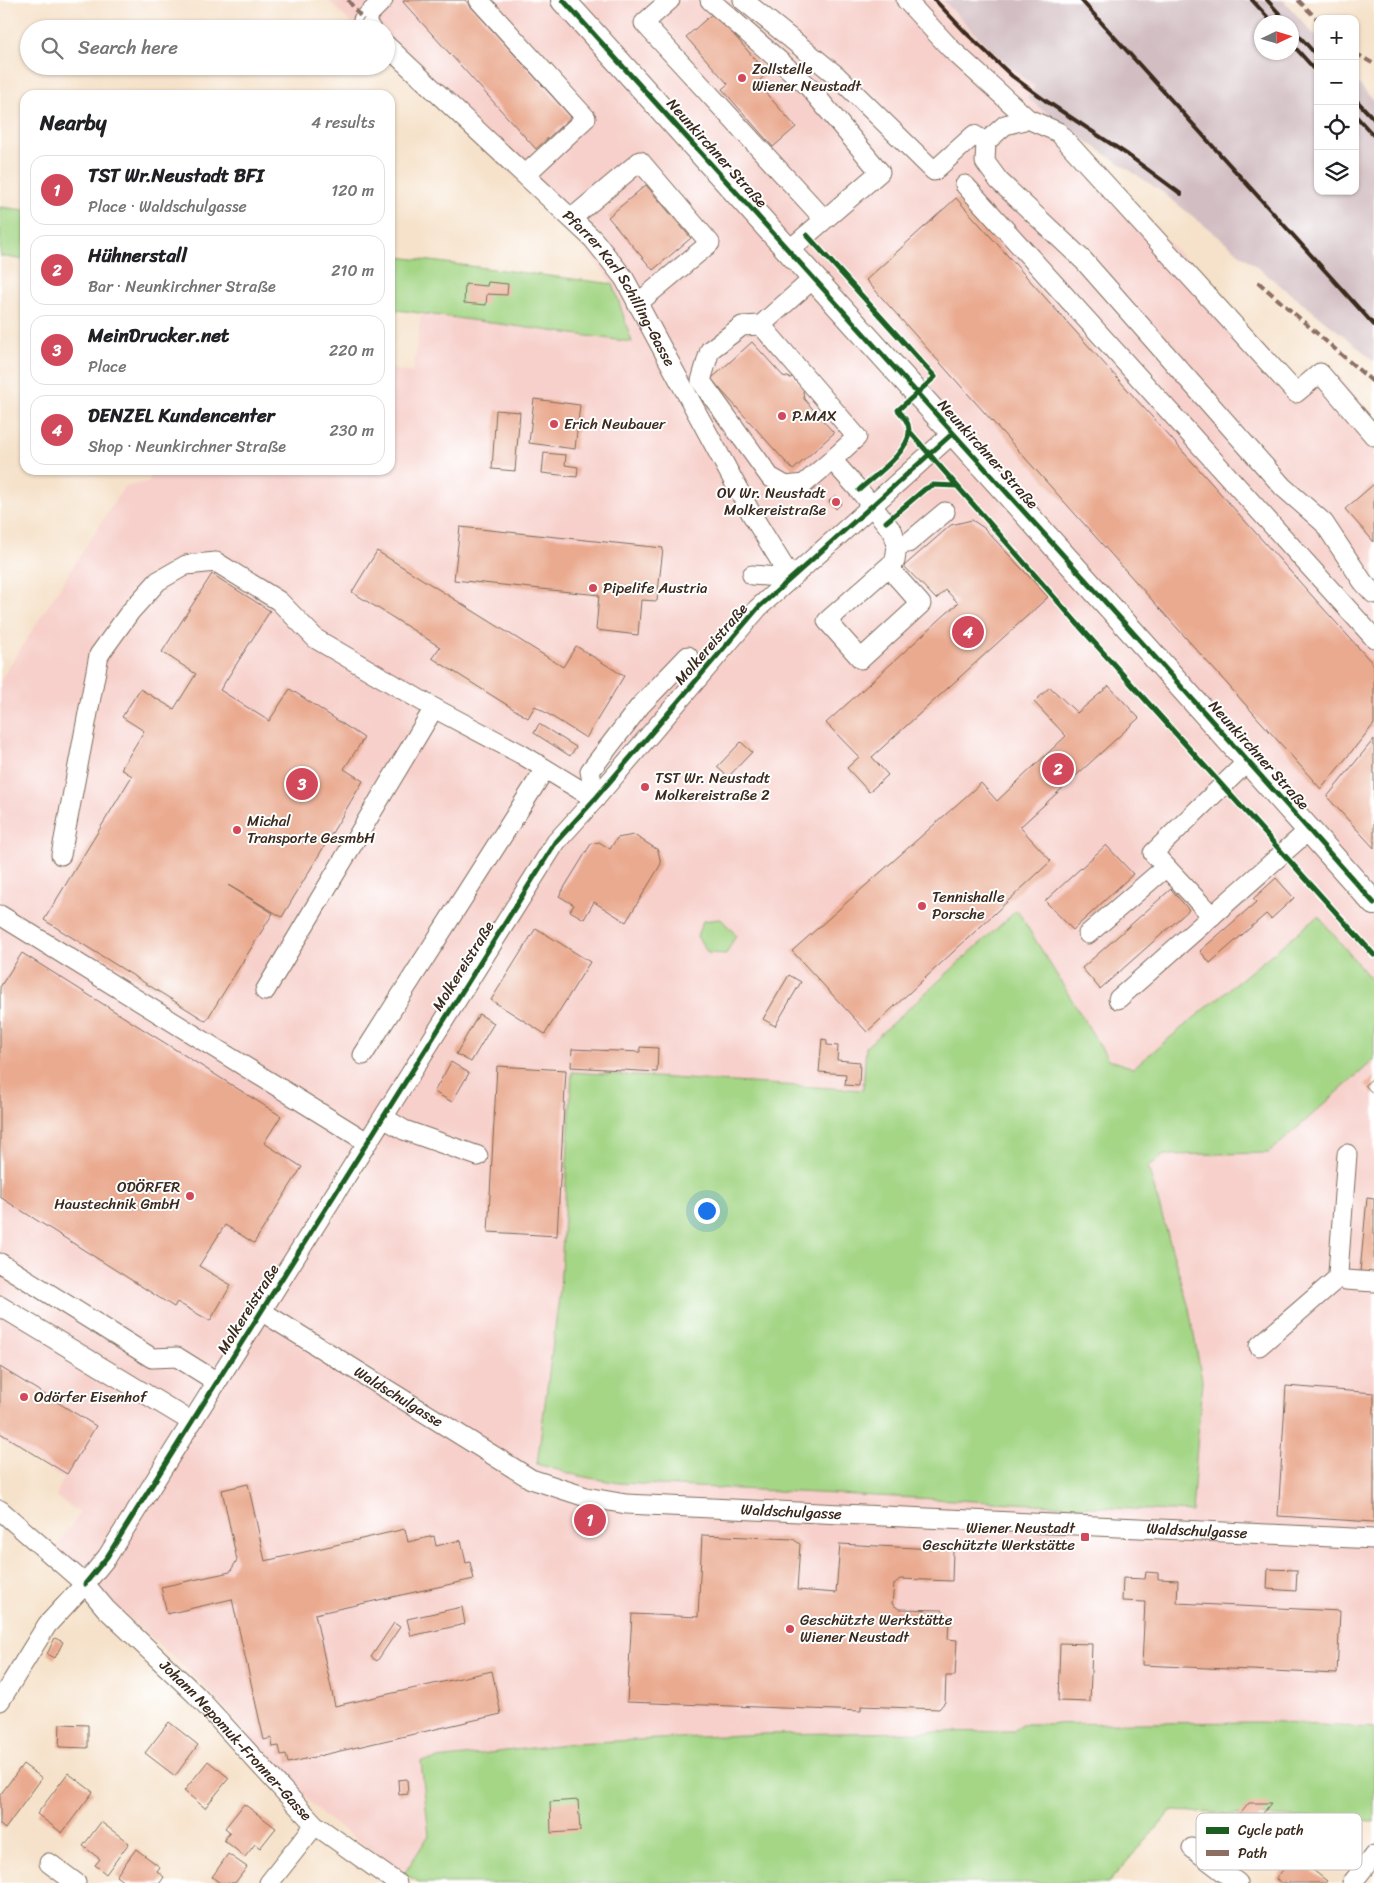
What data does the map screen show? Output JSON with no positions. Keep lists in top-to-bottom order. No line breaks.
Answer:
{"streets":{"main road":["Neunkirchner Straße"],"street":["Pfarrer Karl Schilling-Gasse","Molkereistraße","Waldschulgasse","Johann Nepomuk-Fronner-Gasse"]},"crossings":[["Neunkirchner Straße","Molkereistraße"],["Pfarrer Karl Schilling-Gasse","Molkereistraße"],["Molkereistraße","Waldschulgasse"],["Molkereistraße","Johann Nepomuk-Fronner-Gasse"]],"places":{"other":["Zollstelle Wiener Neustadt","P.MAX","Erich Neubauer","OV Wr. Neustadt Molkereistraße","Pipelife Austria","TST Wr. Neustadt Molkereistraße 2","Michal Transporte GesmbH","Tennishalle Porsche","ODÖRFER Haustechnik GmbH","Odörfer Eisenhof","Geschützte Werkstätte Wiener Neustadt"],"transit":["Wiener Neustadt Geschützte Werkstätte"]},"legend":["Cycle path","Path"],"north":"right","page":{"map_buttons":["+","−"],"search":"Search here","heading":["Nearby","4 results"],"list":[{"mark":"1","name":"TST Wr.Neustadt BFI","note":"Place · Waldschulgasse","value":"120 m"},{"mark":"2","name":"Hühnerstall","note":"Bar · Neunkirchner Straße","value":"210 m"},{"mark":"3","name":"MeinDrucker.net","note":"Place","value":"220 m"},{"mark":"4","name":"DENZEL Kundencenter","note":"Shop · Neunkirchner Straße","value":"230 m"}],"pins":["4","2","3","1"]}}
